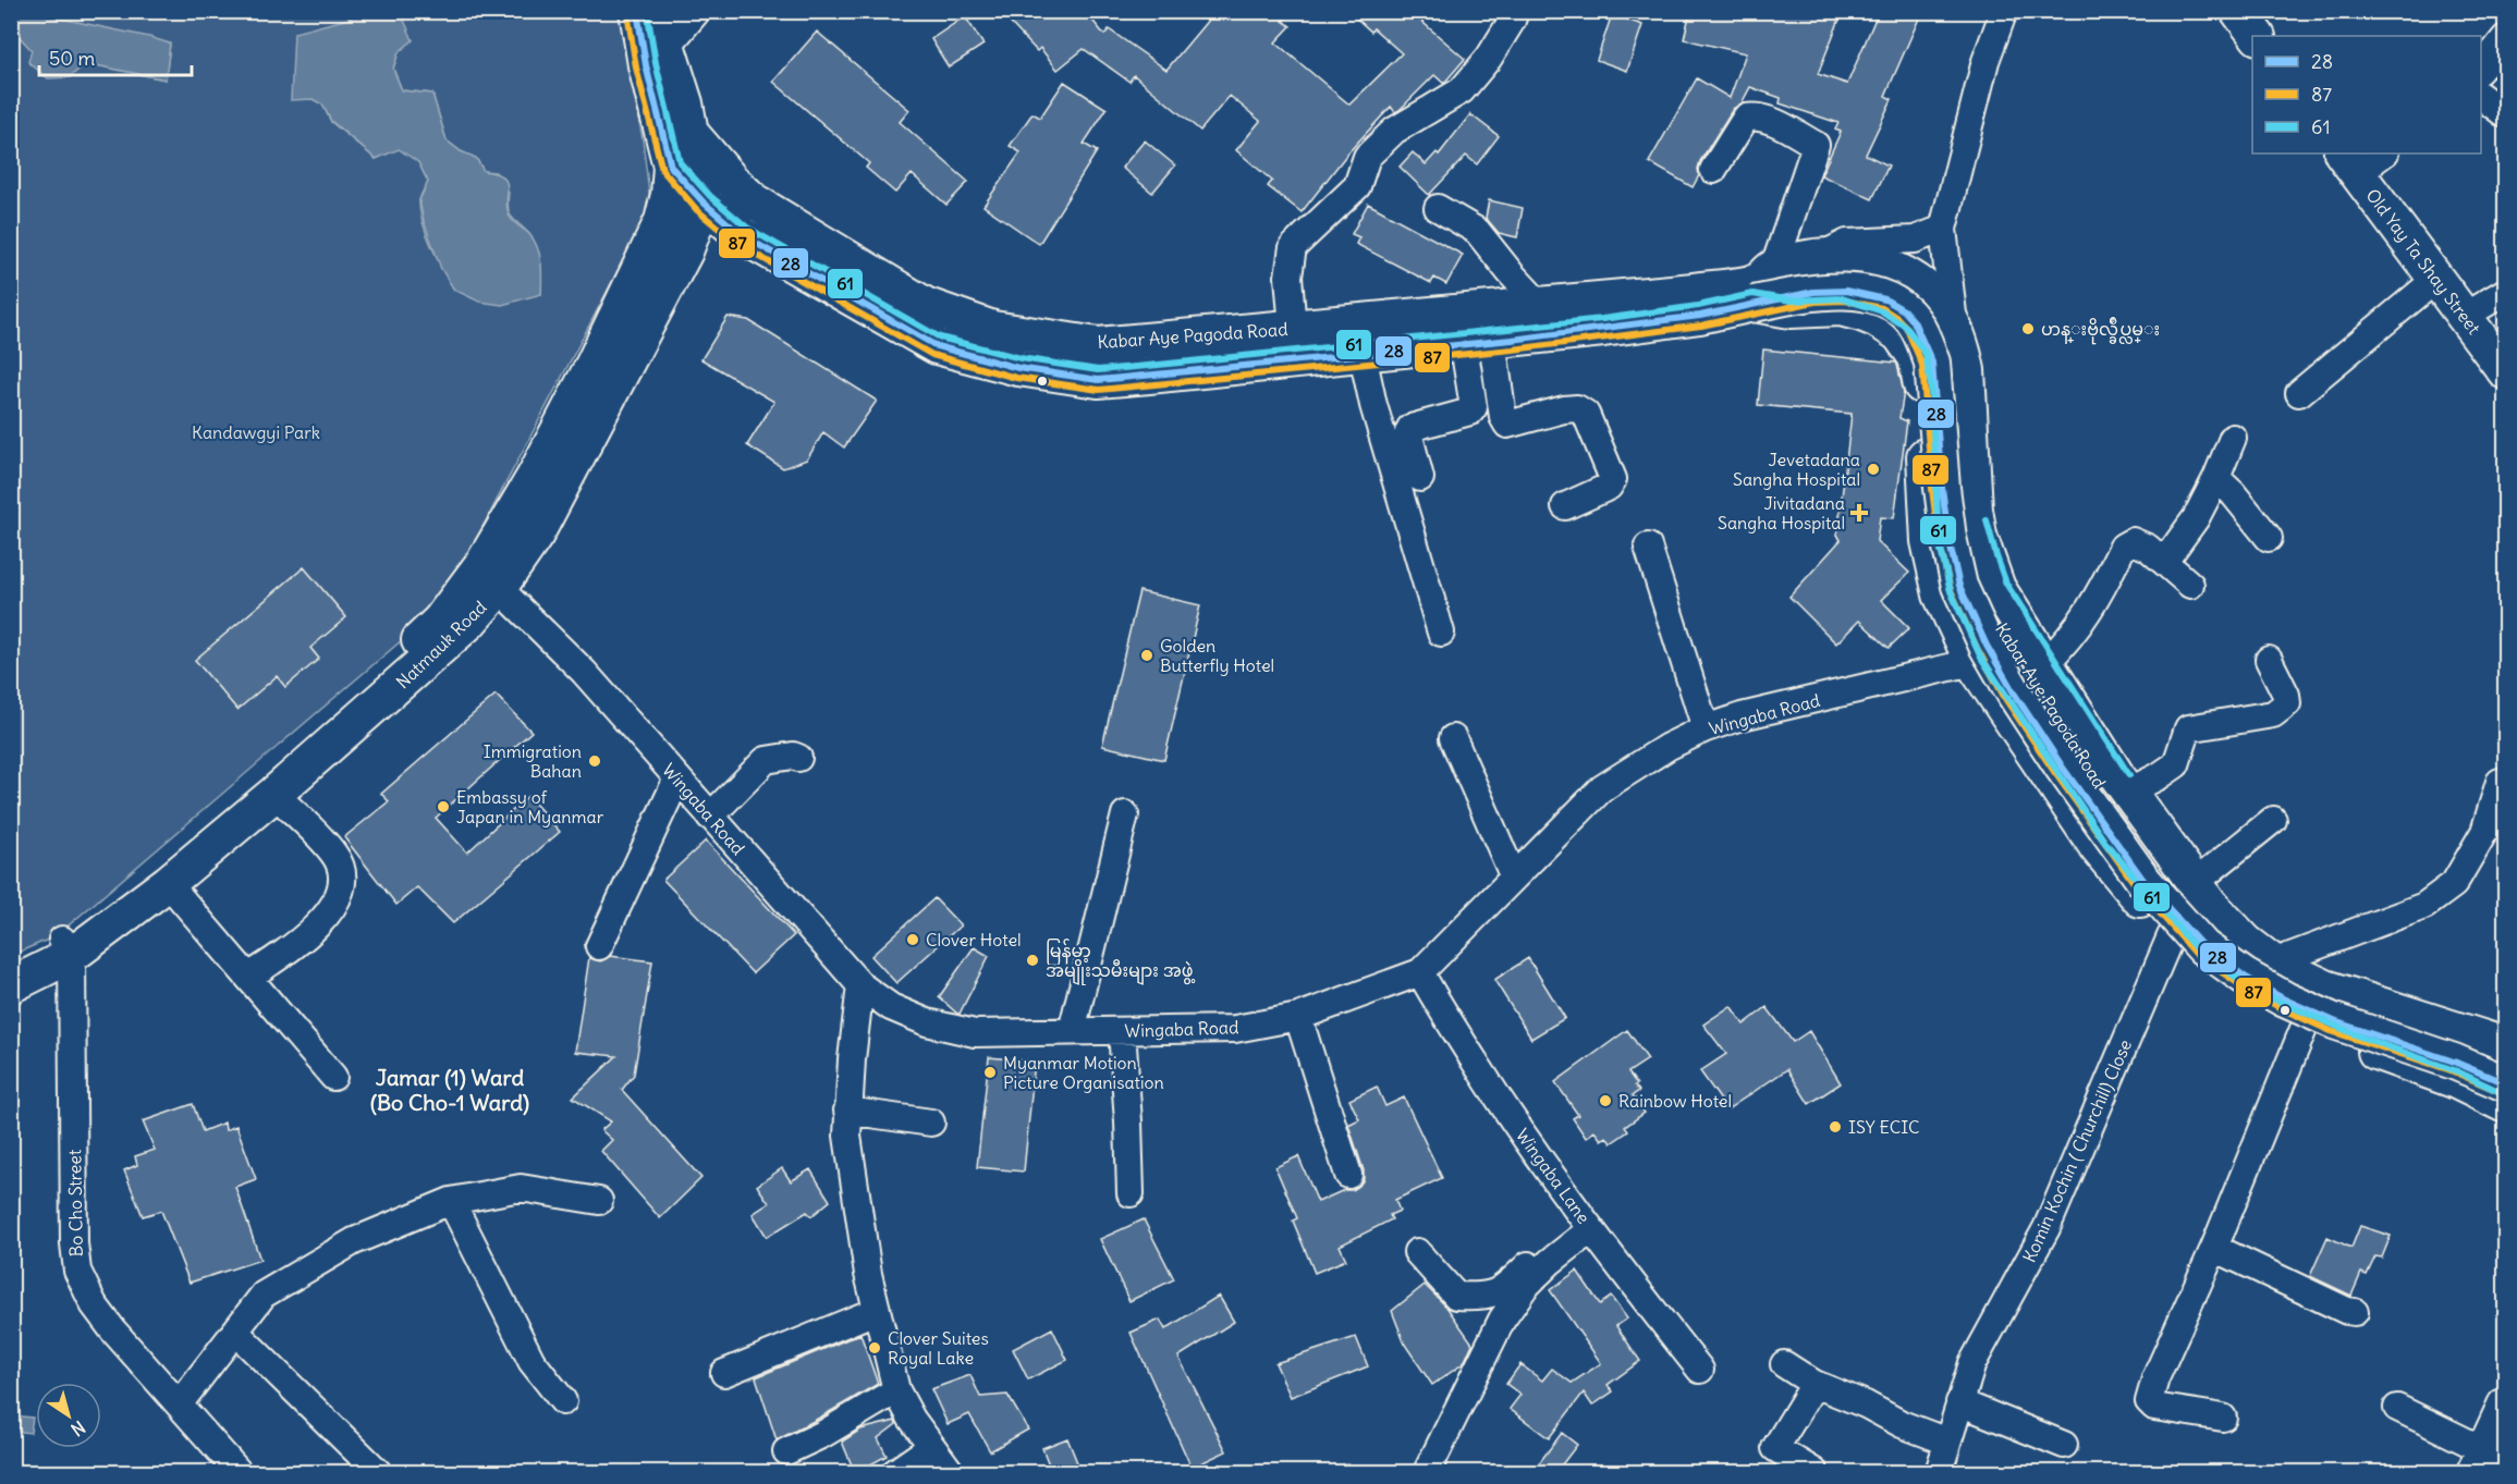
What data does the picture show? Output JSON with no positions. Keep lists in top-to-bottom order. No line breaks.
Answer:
{"streets":{"main road":["Old Yay Ta Shay Street","Kabar Aye Pagoda Road","Natmauk Road"],"street":["Wingaba Road","Komin Kochin ( Churchill) Close","Wingaba Lane","Bo Cho Street"]},"crossings":[["Kabar Aye Pagoda Road","Natmauk Road"],["Kabar Aye Pagoda Road","Wingaba Road"],["Kabar Aye Pagoda Road","Komin Kochin ( Churchill) Close"],["Natmauk Road","Wingaba Road"],["Natmauk Road","Bo Cho Street"],["Wingaba Road","Wingaba Lane"]],"districts":["Jamar (1) Ward (Bo Cho-1 Ward)"],"parks":["Kandawgyi Park"],"places":{"other":["ဟန္းဗိုလ္ခ်ဳပ္လမ္း","Jevetadana Sangha Hospital","Golden Butterfly Hotel","Immigration Bahan","Embassy of Japan in Myanmar","Clover Hotel","မြန်မာ့ အမျိုးသမီးများ အဖွဲ့","Myanmar Motion Picture Organisation","Rainbow Hotel","ISY ECIC","Clover Suites Royal Lake"],"health":["Jivitadana Sangha Hospital"]},"lines":["transit line 28","transit line 61","transit line 87"],"legend":["28","87","61"],"scale_bar":"50 m","north":"bottom right"}
